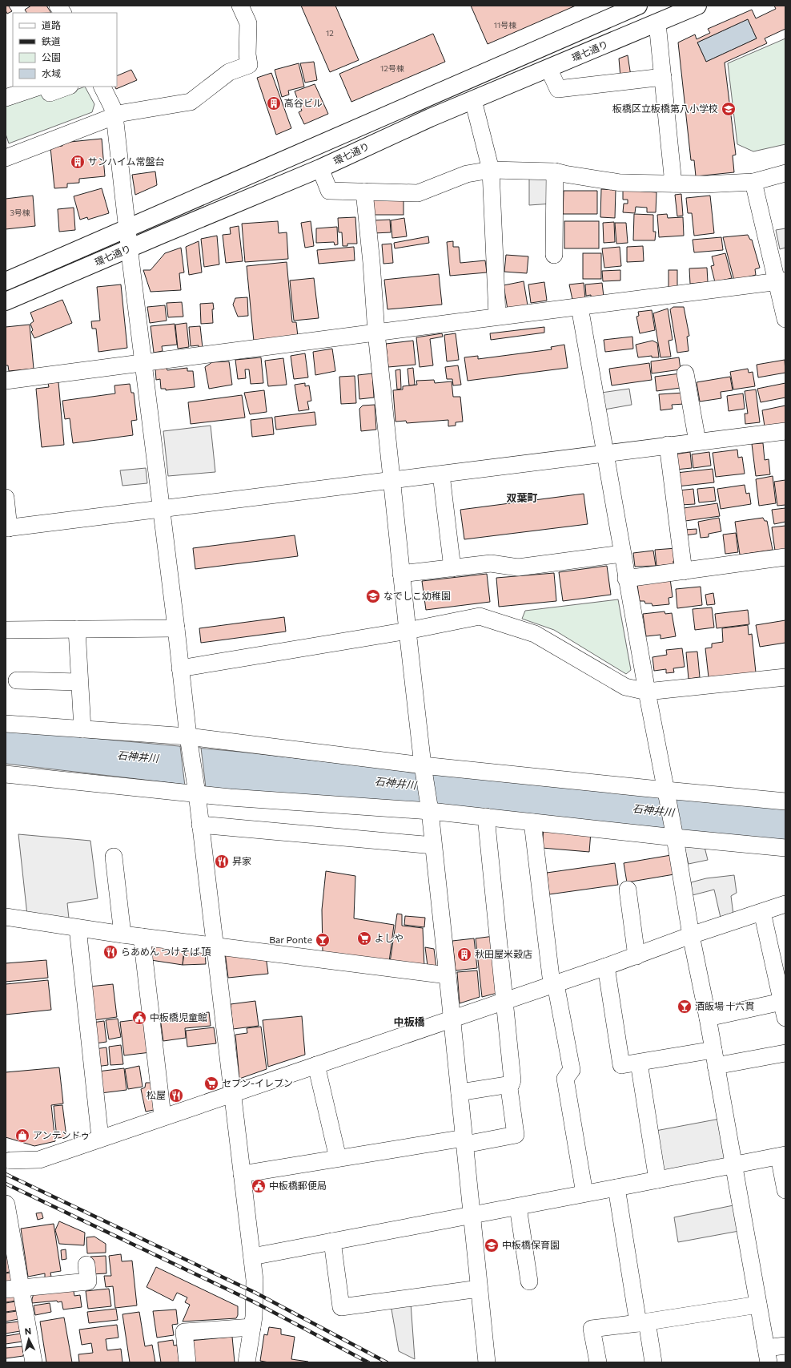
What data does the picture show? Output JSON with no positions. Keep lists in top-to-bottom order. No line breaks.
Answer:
{"streets":{"main road":["環七通り"]},"districts":["双葉町","中板橋"],"water":["石神井川"],"places":{"building":["高谷ビル","サンハイム常盤台","秋田屋米穀店"],"school or university":["板橋区立板橋第八小学校","なでしこ幼稚園","中板橋保育園"],"restaurant":["昇家","らあめん つけそば 頂","松屋"],"supermarket":["よしや","セブン-イレブン"],"bar":["Bar Ponte","酒飯場 十六貫"],"public building":["中板橋児童館","中板橋郵便局"],"shop":["アンテンドゥ"]},"house_numbers":["11号棟","12","12号棟","3号棟"],"legend":["道路","鉄道","公園","水域"],"north":"top"}
